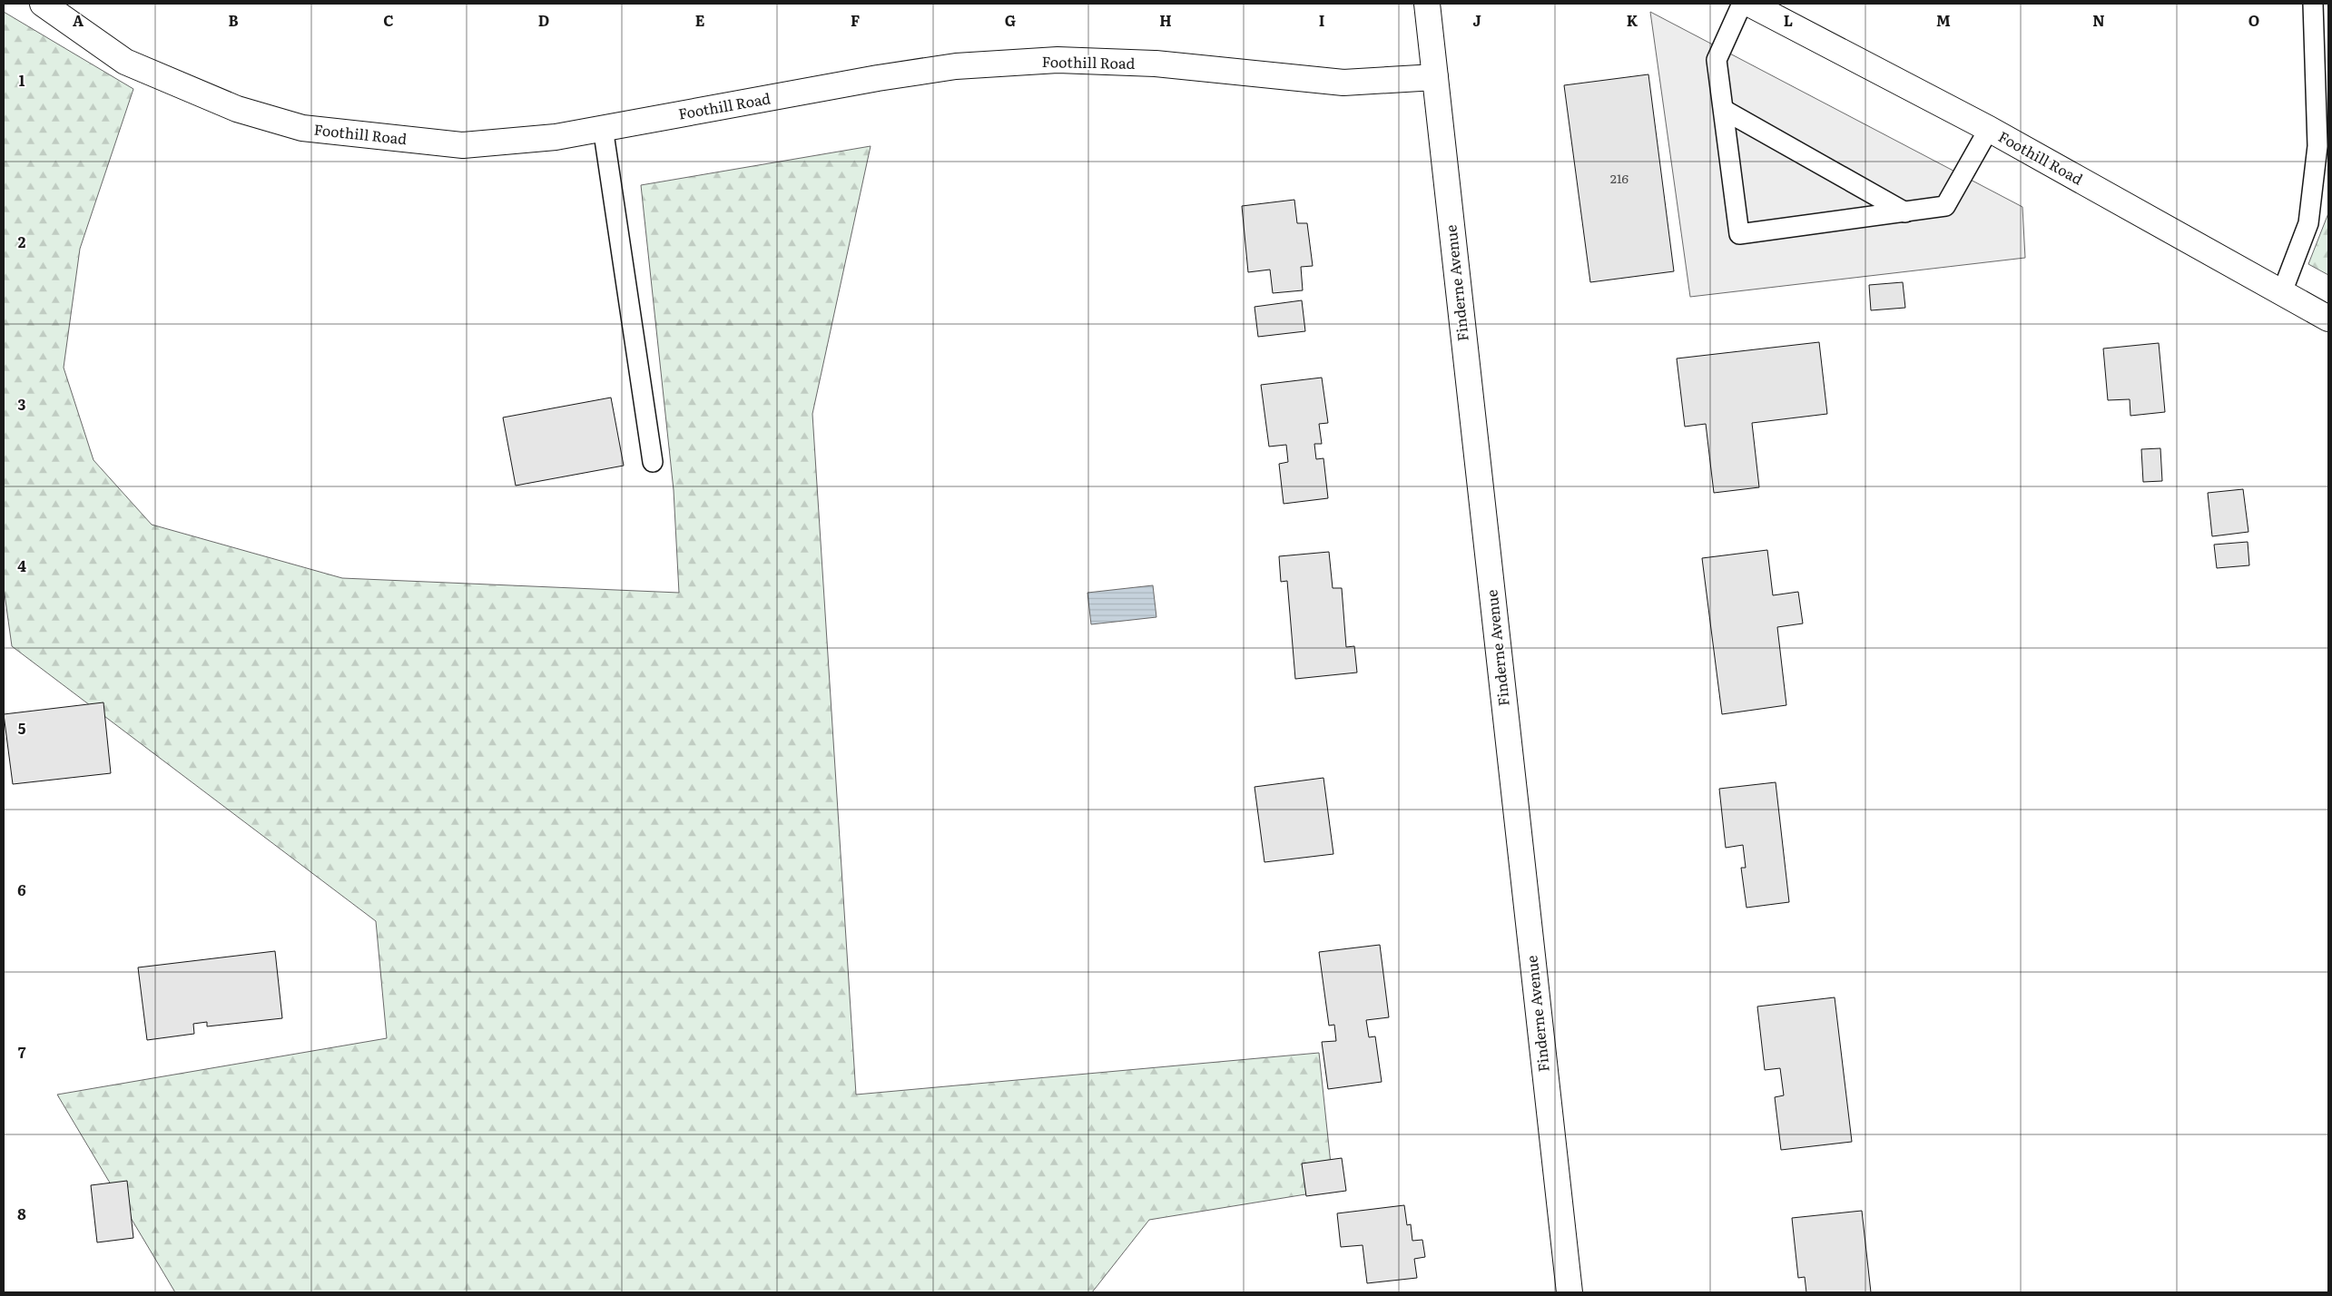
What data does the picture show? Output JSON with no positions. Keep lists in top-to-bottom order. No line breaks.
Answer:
{"streets":{"street":["Foothill Road","Finderne Avenue"]},"crossings":[["Foothill Road","Finderne Avenue"]],"house_numbers":["216"],"grid":{"columns":["A","B","C","D","E","F","G","H","I","J","K","L","M","N","O"],"rows":["1","2","3","4","5","6","7","8"]}}
